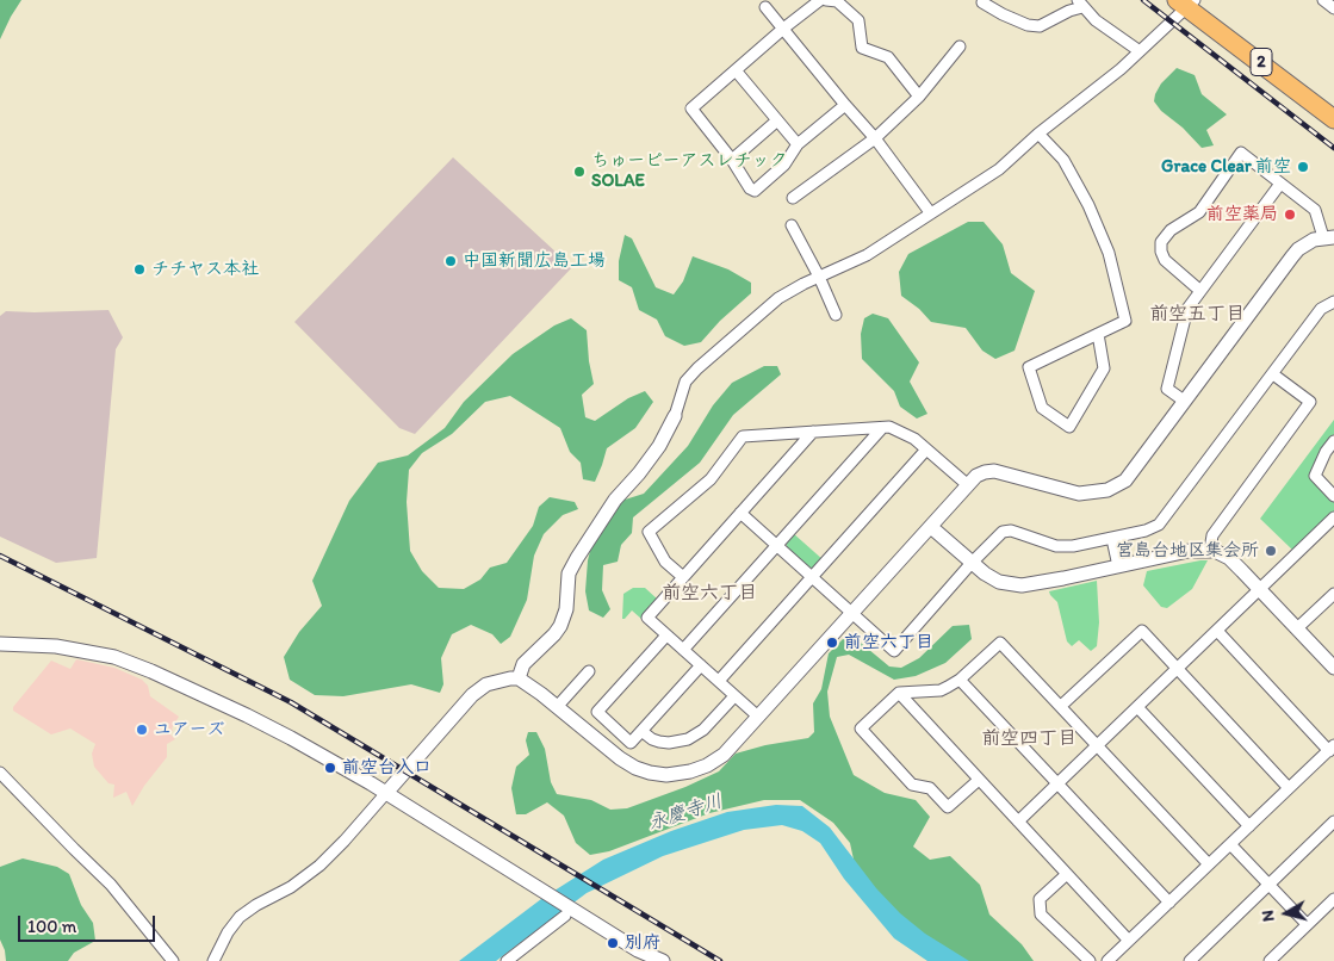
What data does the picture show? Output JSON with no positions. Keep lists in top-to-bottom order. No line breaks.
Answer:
{"streets":{"highway":["2"]},"districts":["前空五丁目","前空六丁目","前空四丁目"],"water":["永慶寺川"],"places":["Grace Clear 前空","ちゅーピーアスレチック SOLAE","前空薬局","中国新聞広島工場","チチヤス本社","宮島台地区集会所","前空六丁目","ユアーズ","前空台入口","別府"],"scale_bar":"100 m","north":"left"}
